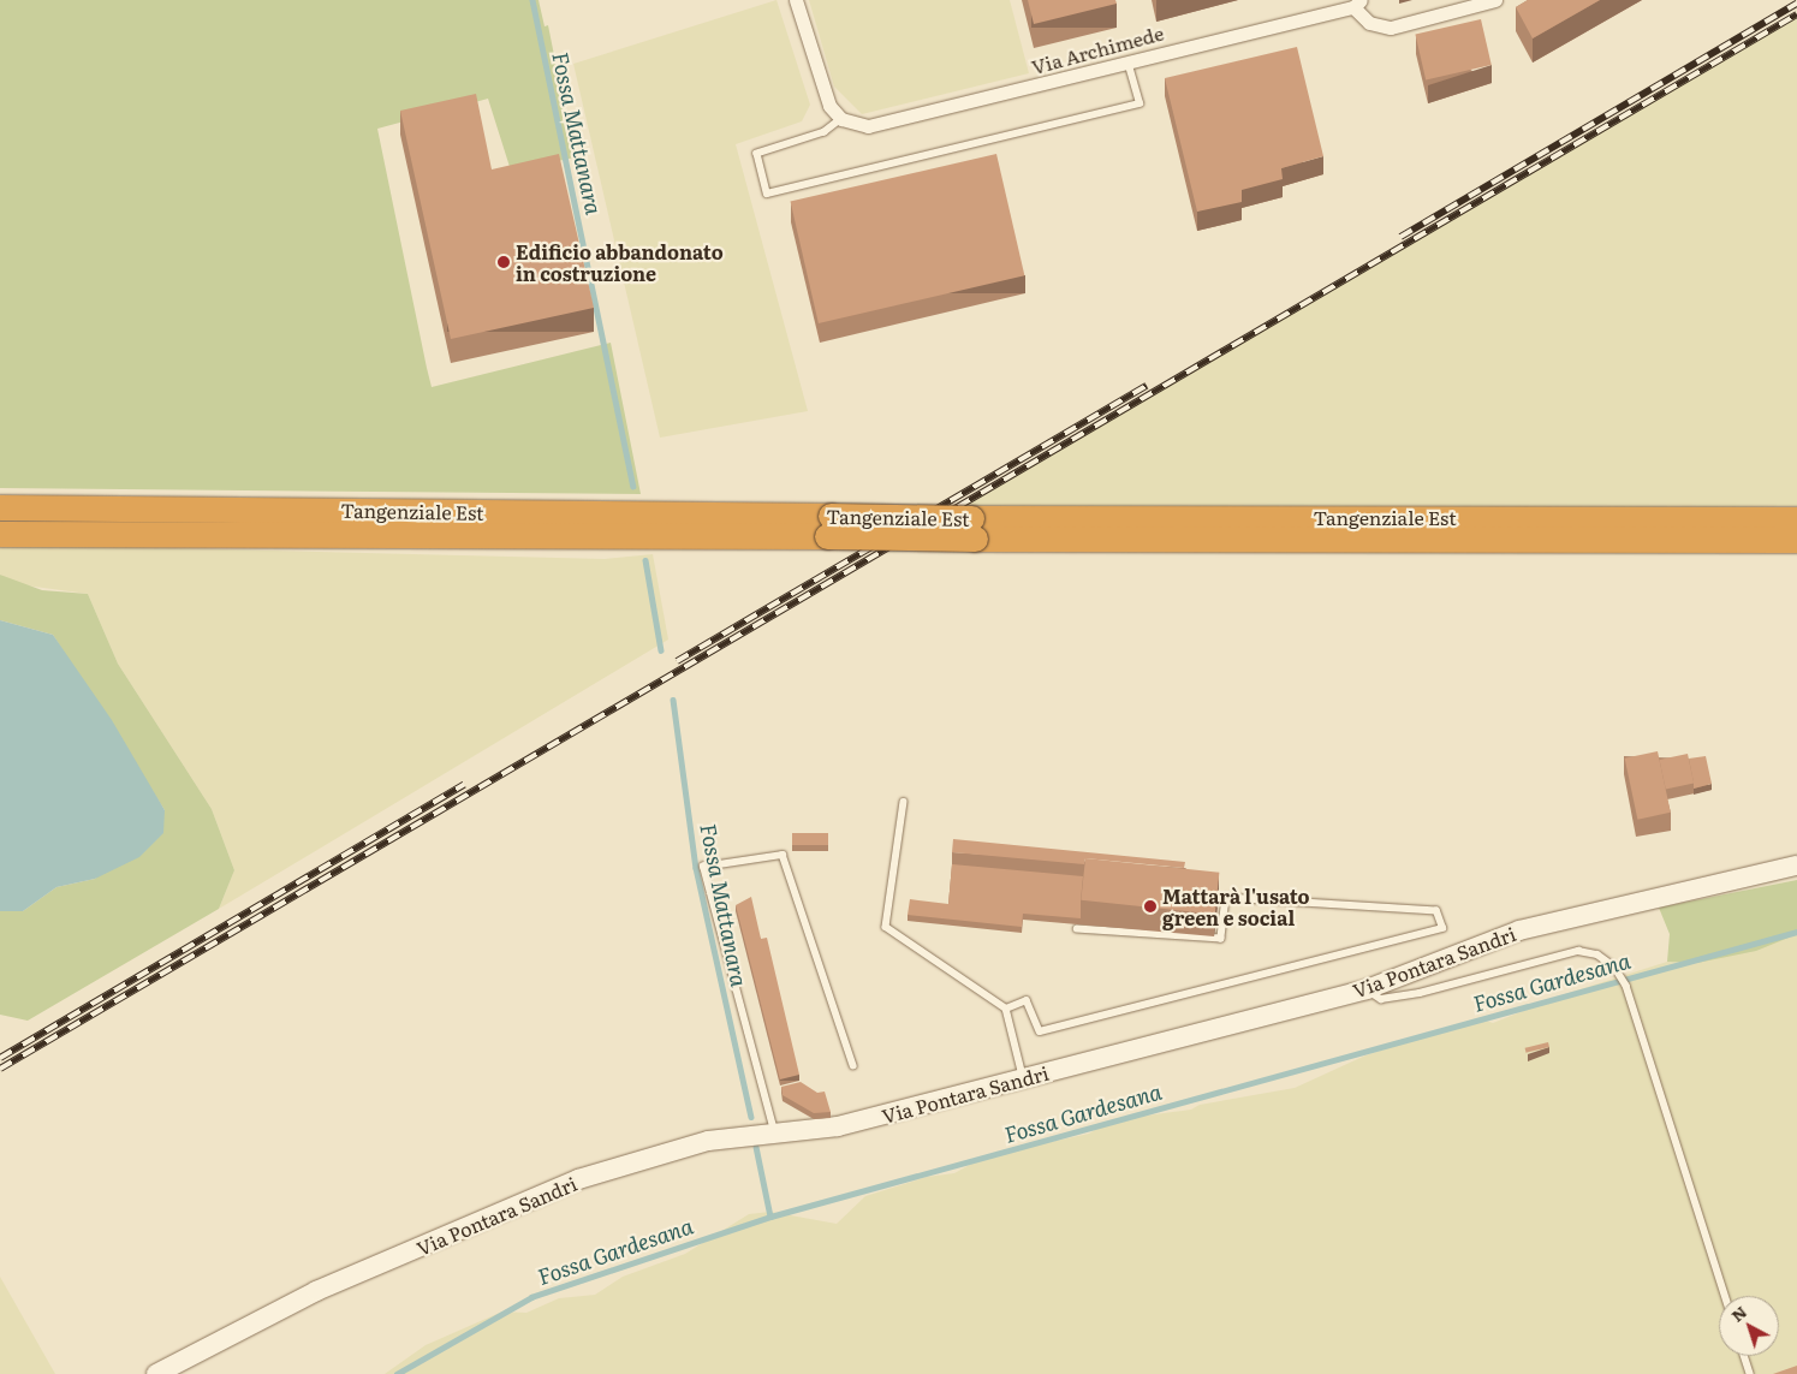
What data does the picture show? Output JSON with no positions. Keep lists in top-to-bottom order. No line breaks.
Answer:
{"streets":{"highway":["Tangenziale Est"],"street":["Via Archimede","Via Pontara Sandri"]},"water":["Fossa Mattanara","Fossa Gardesana"],"places":["Edificio abbandonato in costruzione","Mattarà l'usato green e social"],"north":"top left"}
